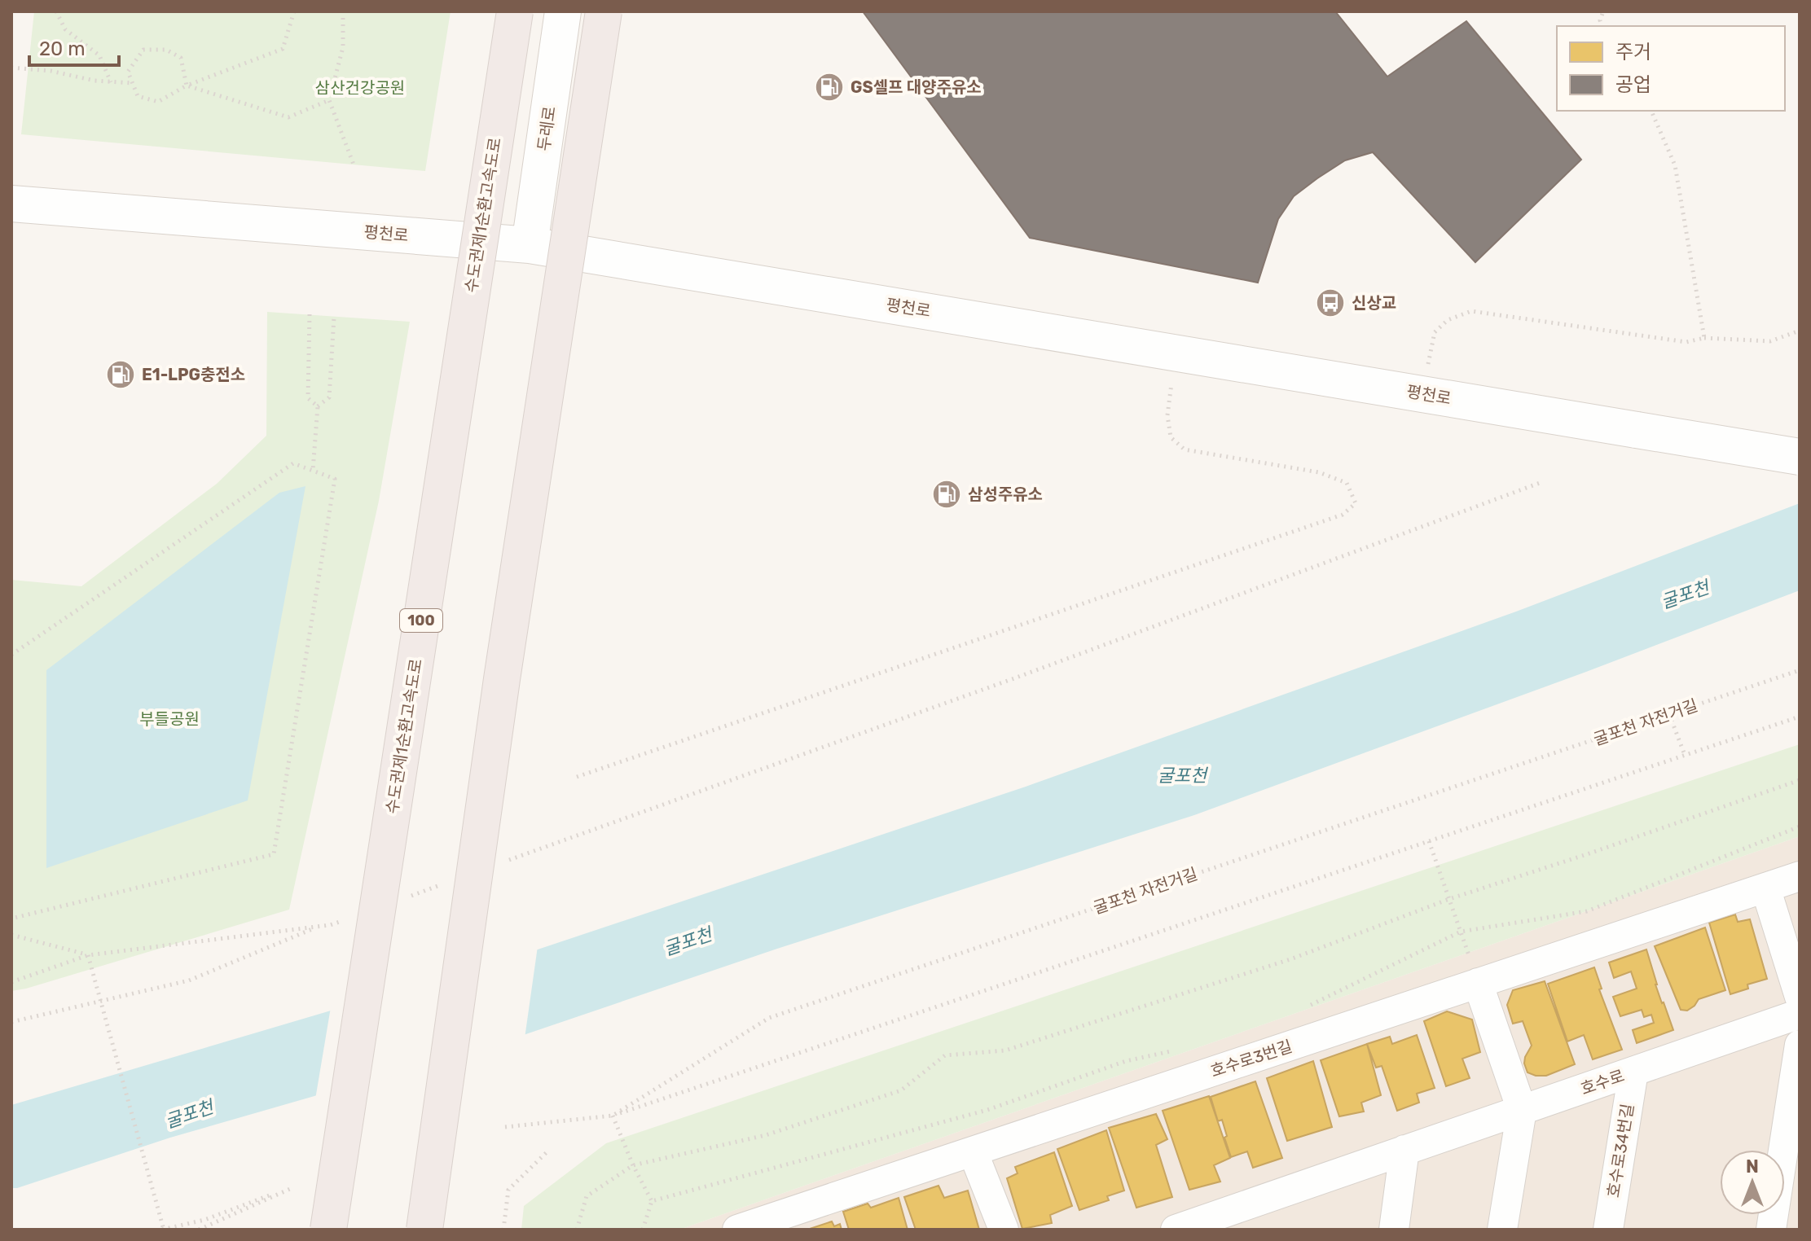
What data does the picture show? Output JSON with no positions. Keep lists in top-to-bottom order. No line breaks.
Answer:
{"streets":{"highway":["수도권제1순환고속도로","100"],"main road":["두레로","평천로"],"street":["호수로3번길","호수로","호수로34번길"],"path":["굴포천 자전거길"]},"crossings":[["두레로","평천로"],["호수로","호수로34번길"]],"water":["굴포천"],"parks":["삼산건강공원","부들공원"],"places":{"fuel station":["GS셀프 대양주유소","E1-LPG충전소","삼성주유소"],"bus stop":["신상교"]},"legend":["주거","공업"],"scale_bar":"20 m","north":"top"}
